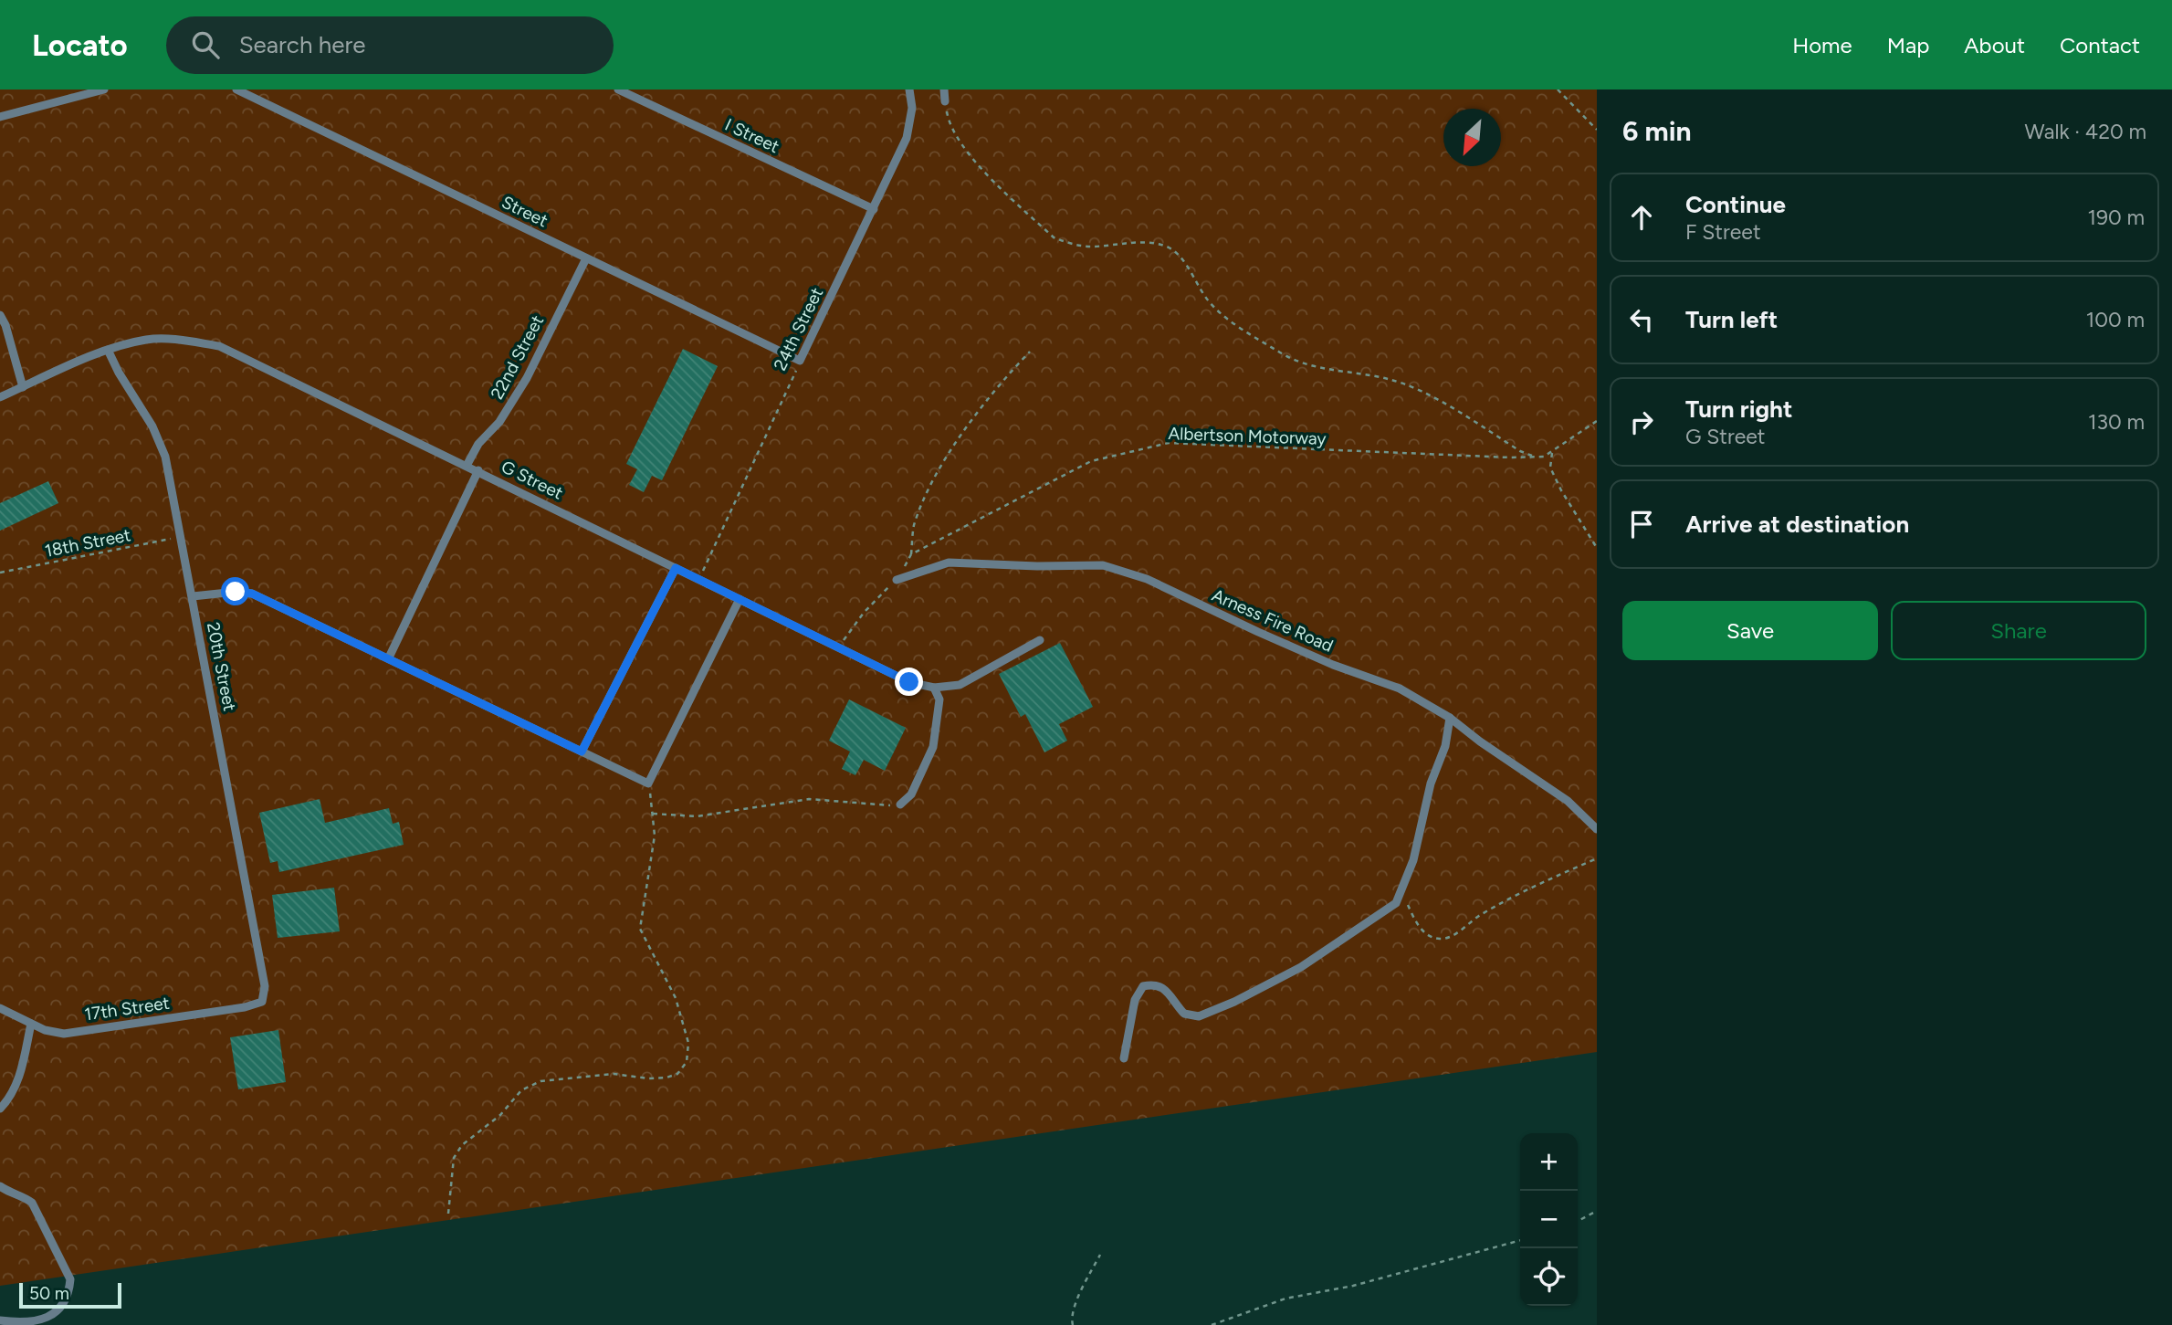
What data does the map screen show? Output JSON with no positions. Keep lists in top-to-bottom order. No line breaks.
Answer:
{"streets":{"lane":["I Street","Street","24th Street","22nd Street","G Street","Arness Fire Road","20th Street","17th Street"],"path":["Albertson Motorway","18th Street"]},"crossings":[["I Street","24th Street"],["Street","24th Street"],["Street","22nd Street"],["24th Street","G Street"],["22nd Street","G Street"],["G Street","20th Street"],["18th Street","20th Street"],["20th Street","17th Street"]],"scale_bar":"50 m","north":"bottom left","page":{"header":"Locato","search":"Search here","nav":["Home","Map","About","Contact"],"heading":["6 min","Walk · 420 m"],"list":[["Continue","F Street","190 m"],["Turn left","100 m"],["Turn right","G Street","130 m"],"Arrive at destination"],"buttons":["Save","Share"],"map_buttons":["+","−"],"scale":"50 m"}}
